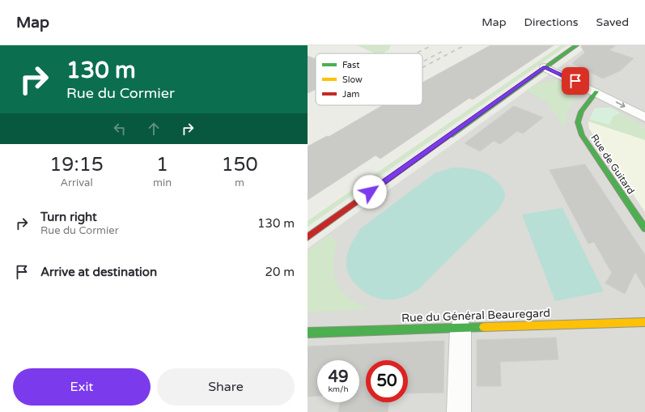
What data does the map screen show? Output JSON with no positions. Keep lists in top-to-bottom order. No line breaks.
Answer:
{"streets":{"main road":["Rue de Guitard","Rue du Général Beauregard"]},"legend":["Fast","Slow","Jam"],"page":{"header":"Map","nav":["Map","Directions","Saved"],"turn":["130 m","Rue du Cormier"],"eta":["19:15","Arrival","1","min","150","m"],"list":[{"name":"Turn right","note":"Rue du Cormier","value":"130 m"},{"name":"Arrive at destination","value":"20 m"}],"speed":"49 km/h","limit":"50","buttons":["Exit","Share"]}}
